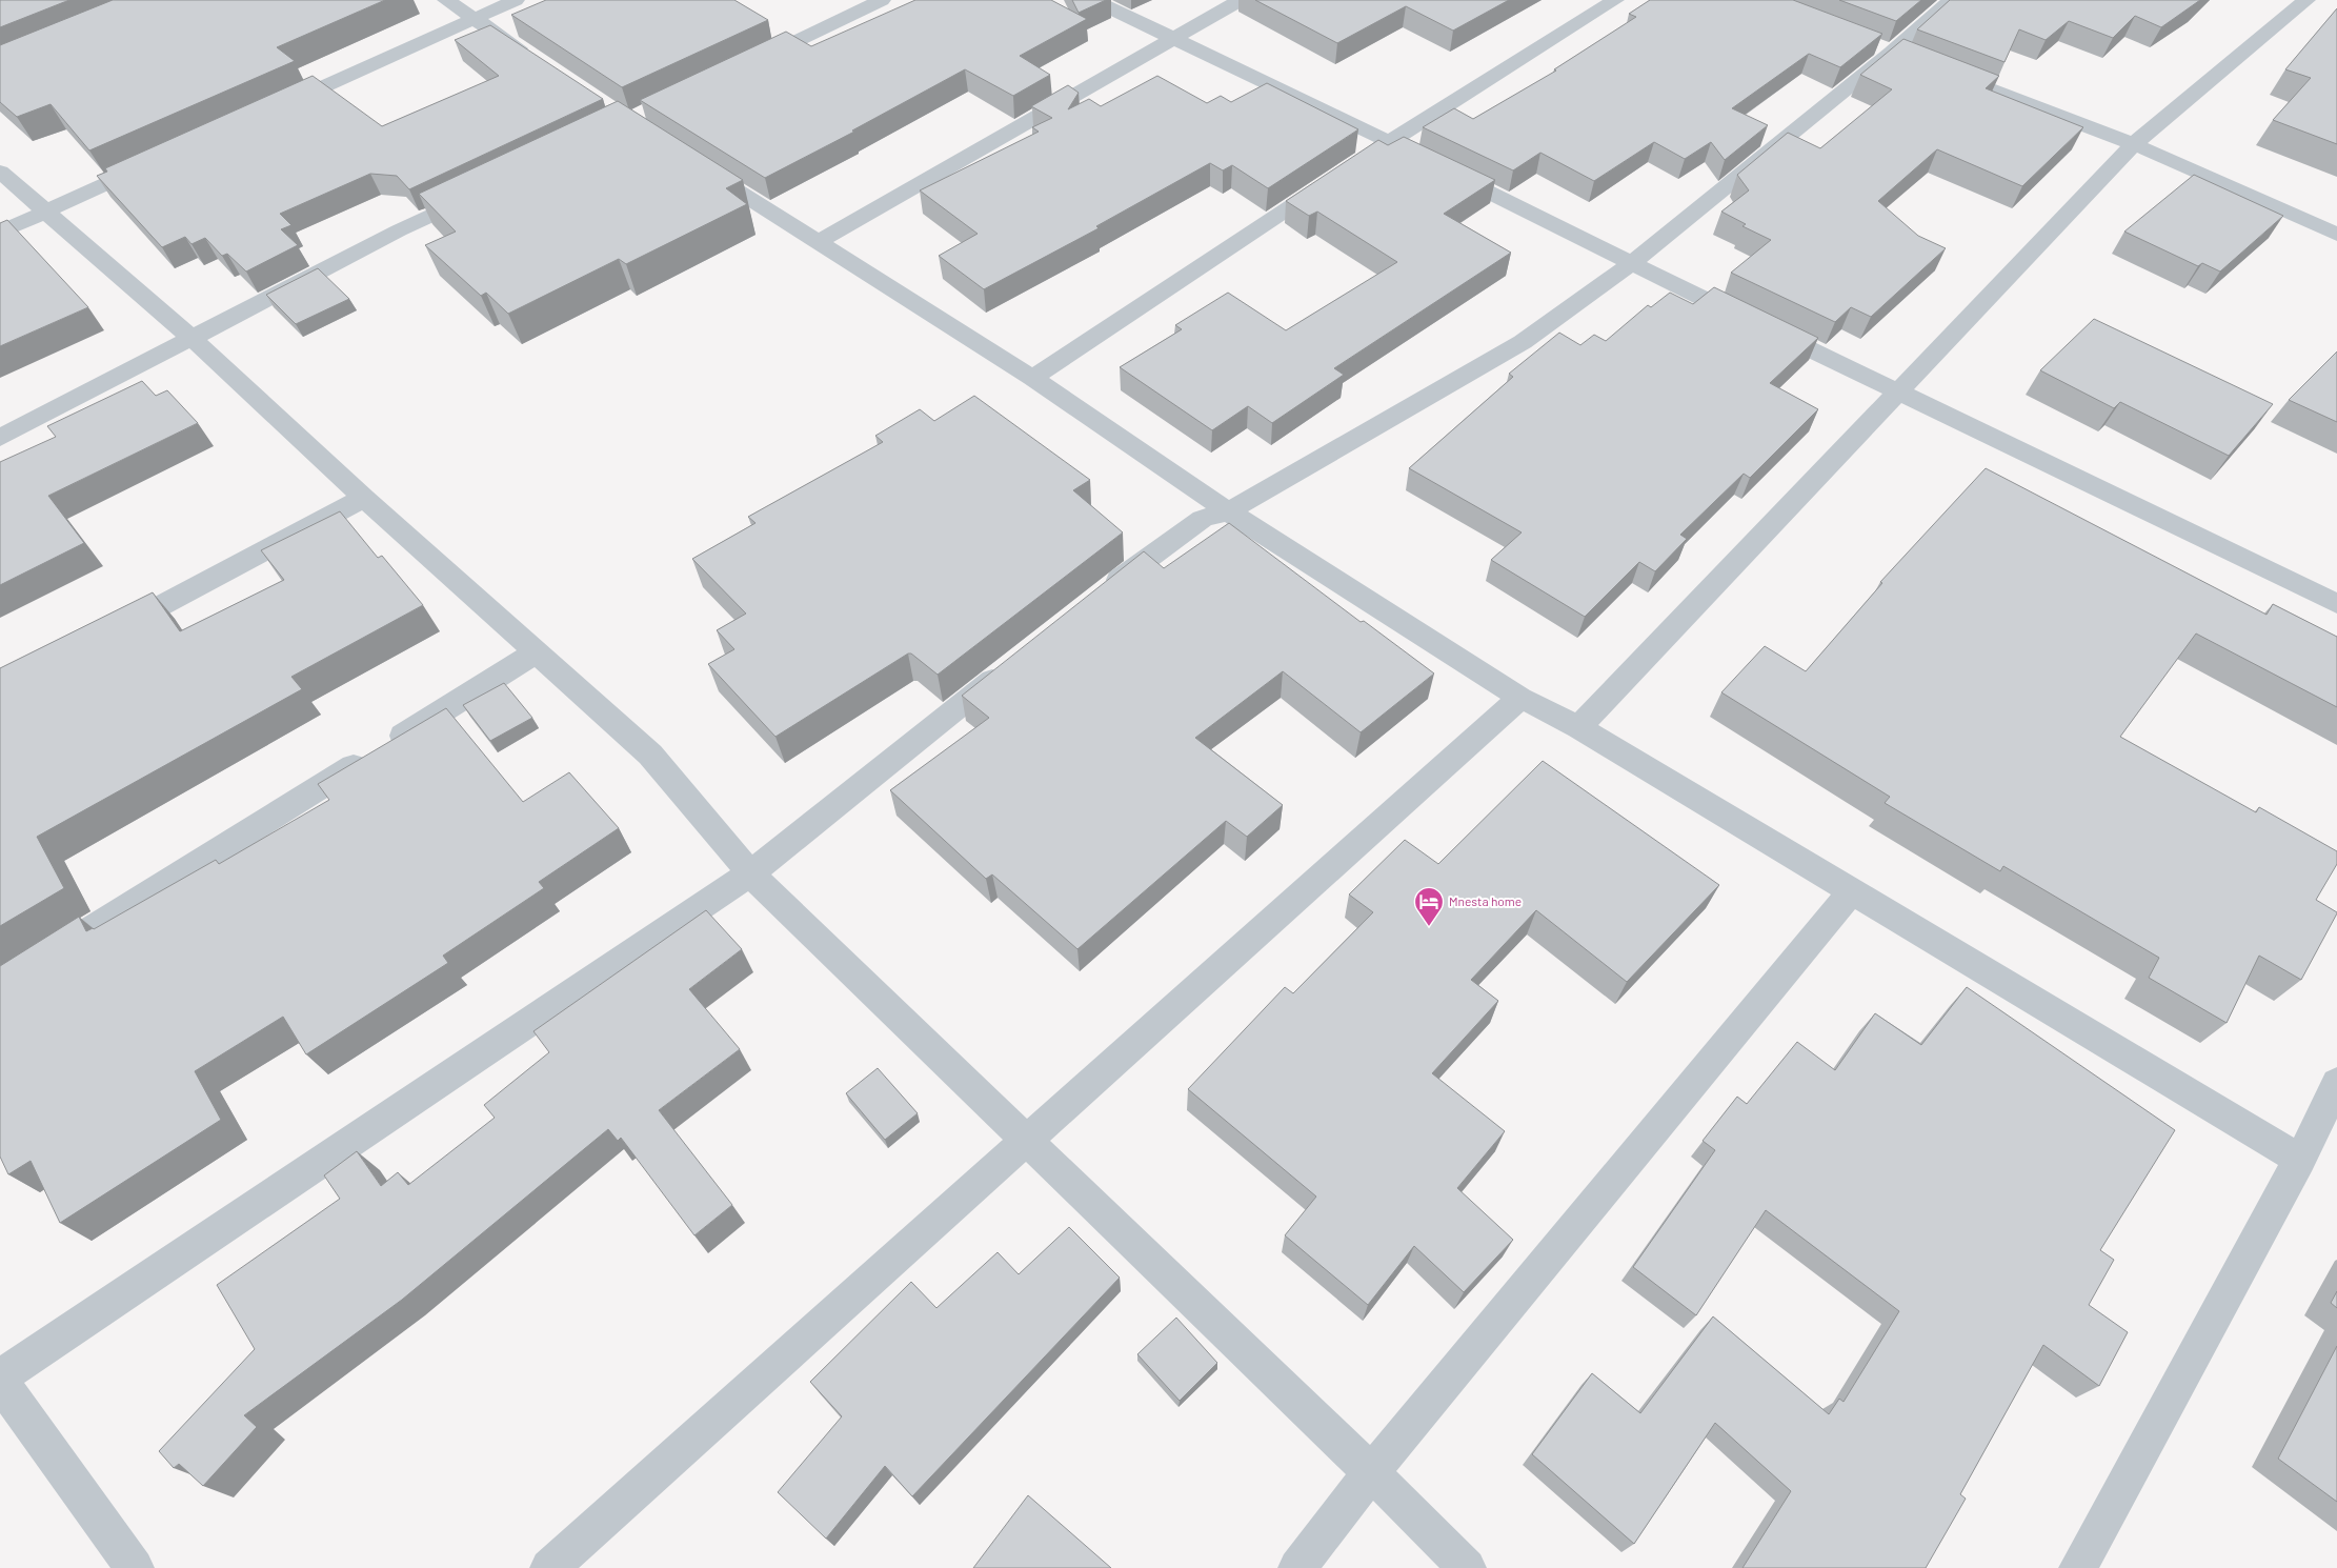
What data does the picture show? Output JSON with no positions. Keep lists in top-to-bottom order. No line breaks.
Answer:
{"places":{"hotel":["Mnesta home"]}}
